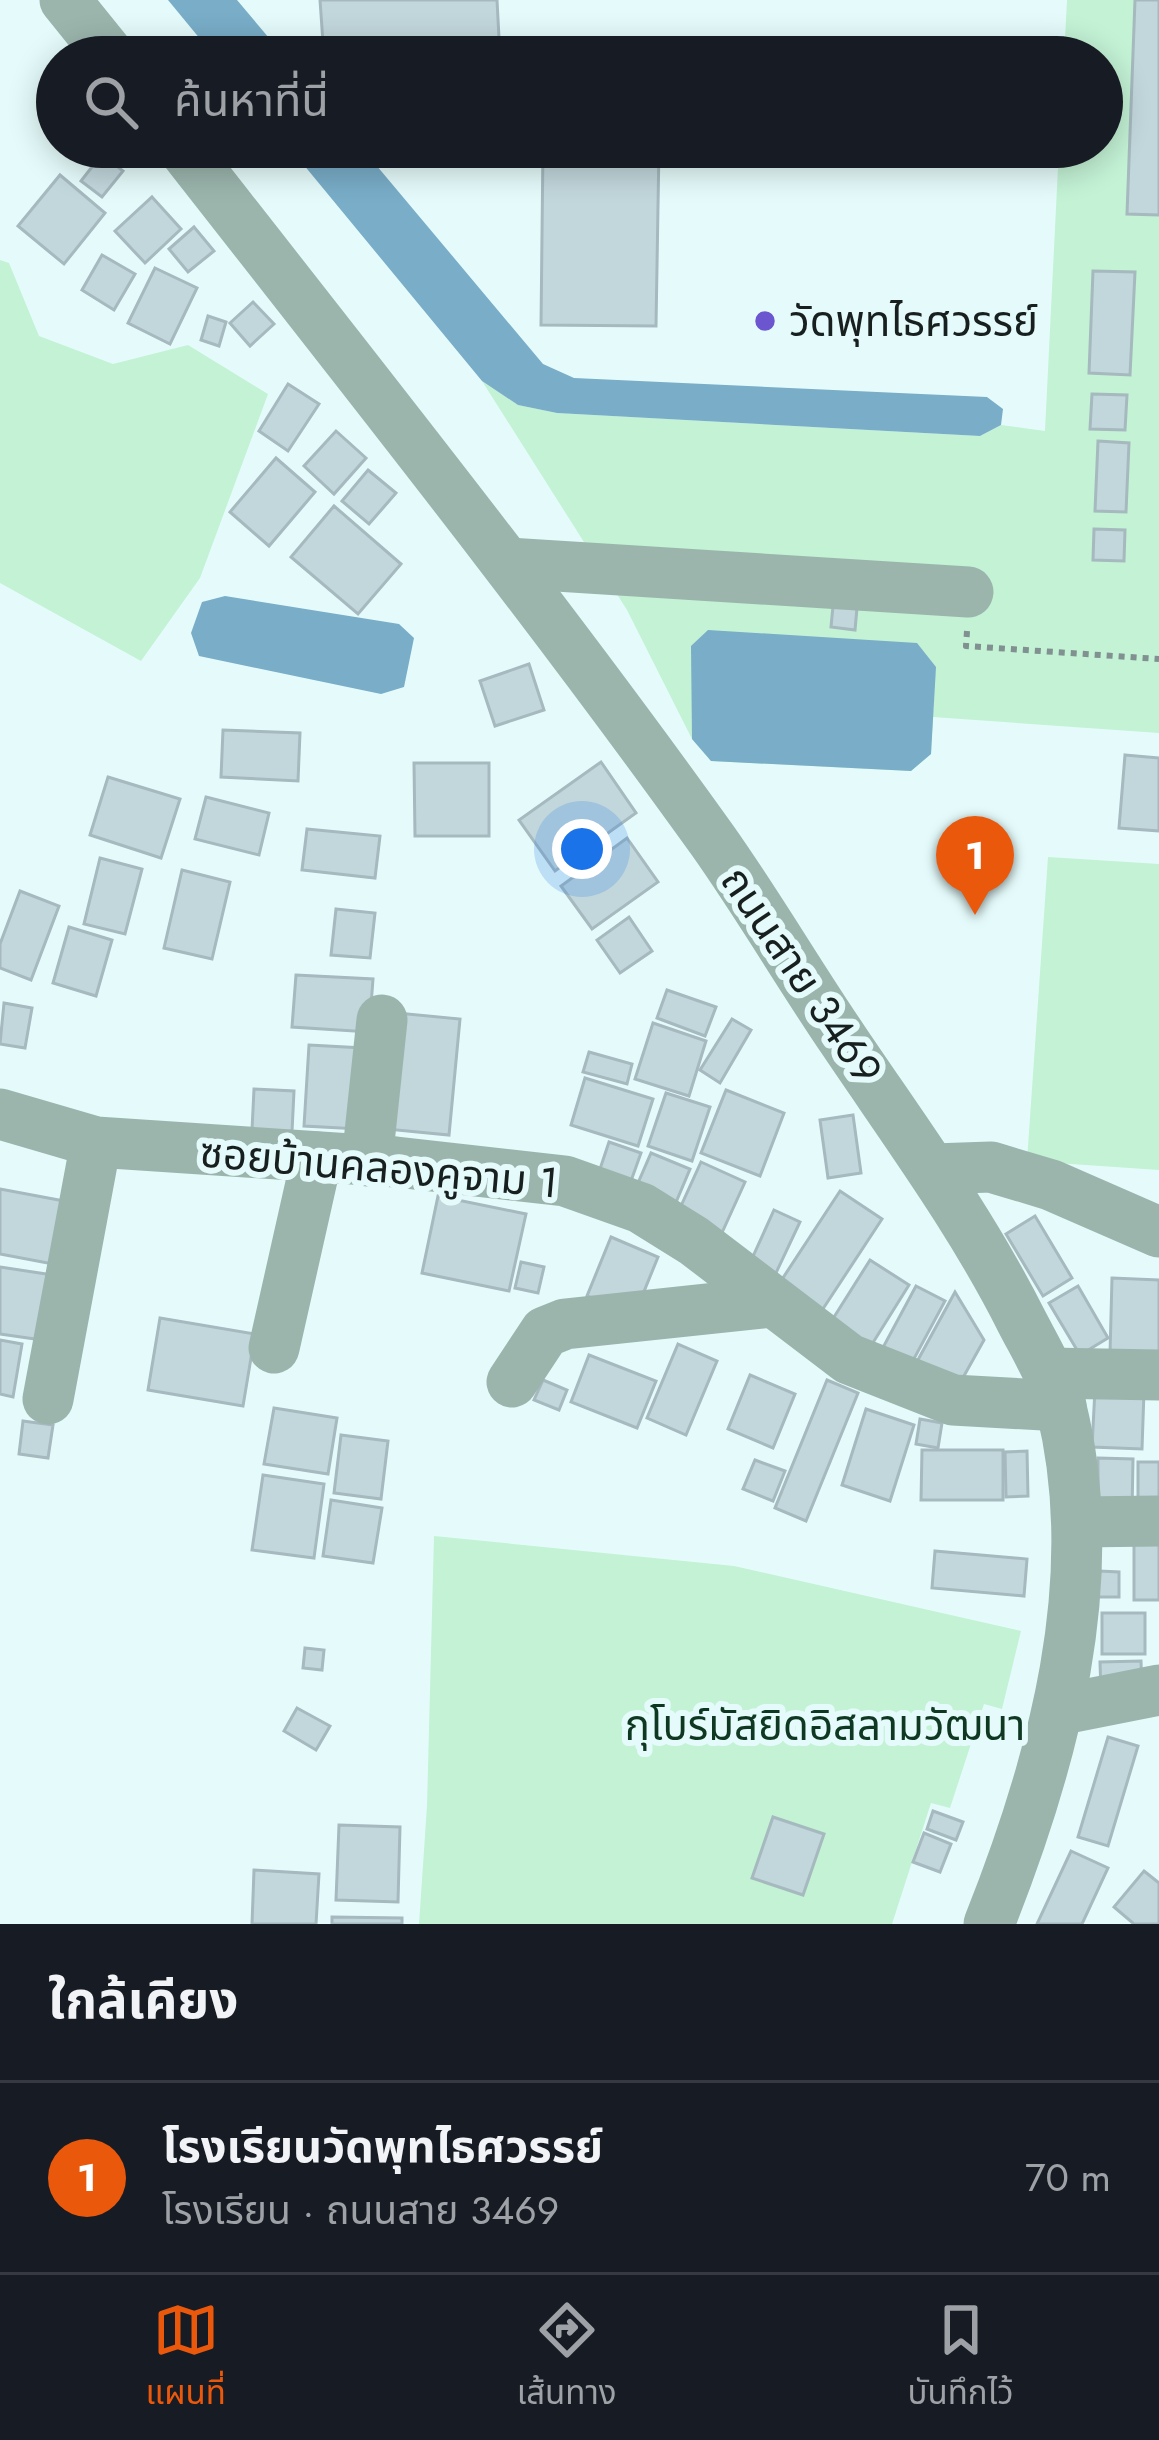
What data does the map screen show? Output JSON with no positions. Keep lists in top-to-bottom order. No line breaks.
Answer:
{"streets":{"street":["ถนนสาย 3469","ซอยบ้านคลองคูจาม 1"]},"crossings":[["ถนนสาย 3469","ซอยบ้านคลองคูจาม 1"]],"parks":["กุโบร์มัสยิดอิสลามวัฒนา"],"places":["วัดพุทไธศวรรย์"],"page":{"search":"ค้นหาที่นี่","pins":"1","heading":"ใกล้เคียง","list":[{"mark":"1","name":"โรงเรียนวัดพุทไธศวรรย์","note":"โรงเรียน · ถนนสาย 3469","value":"70 m"}],"nav":["แผนที่","เส้นทาง","บันทึกไว้"]}}
